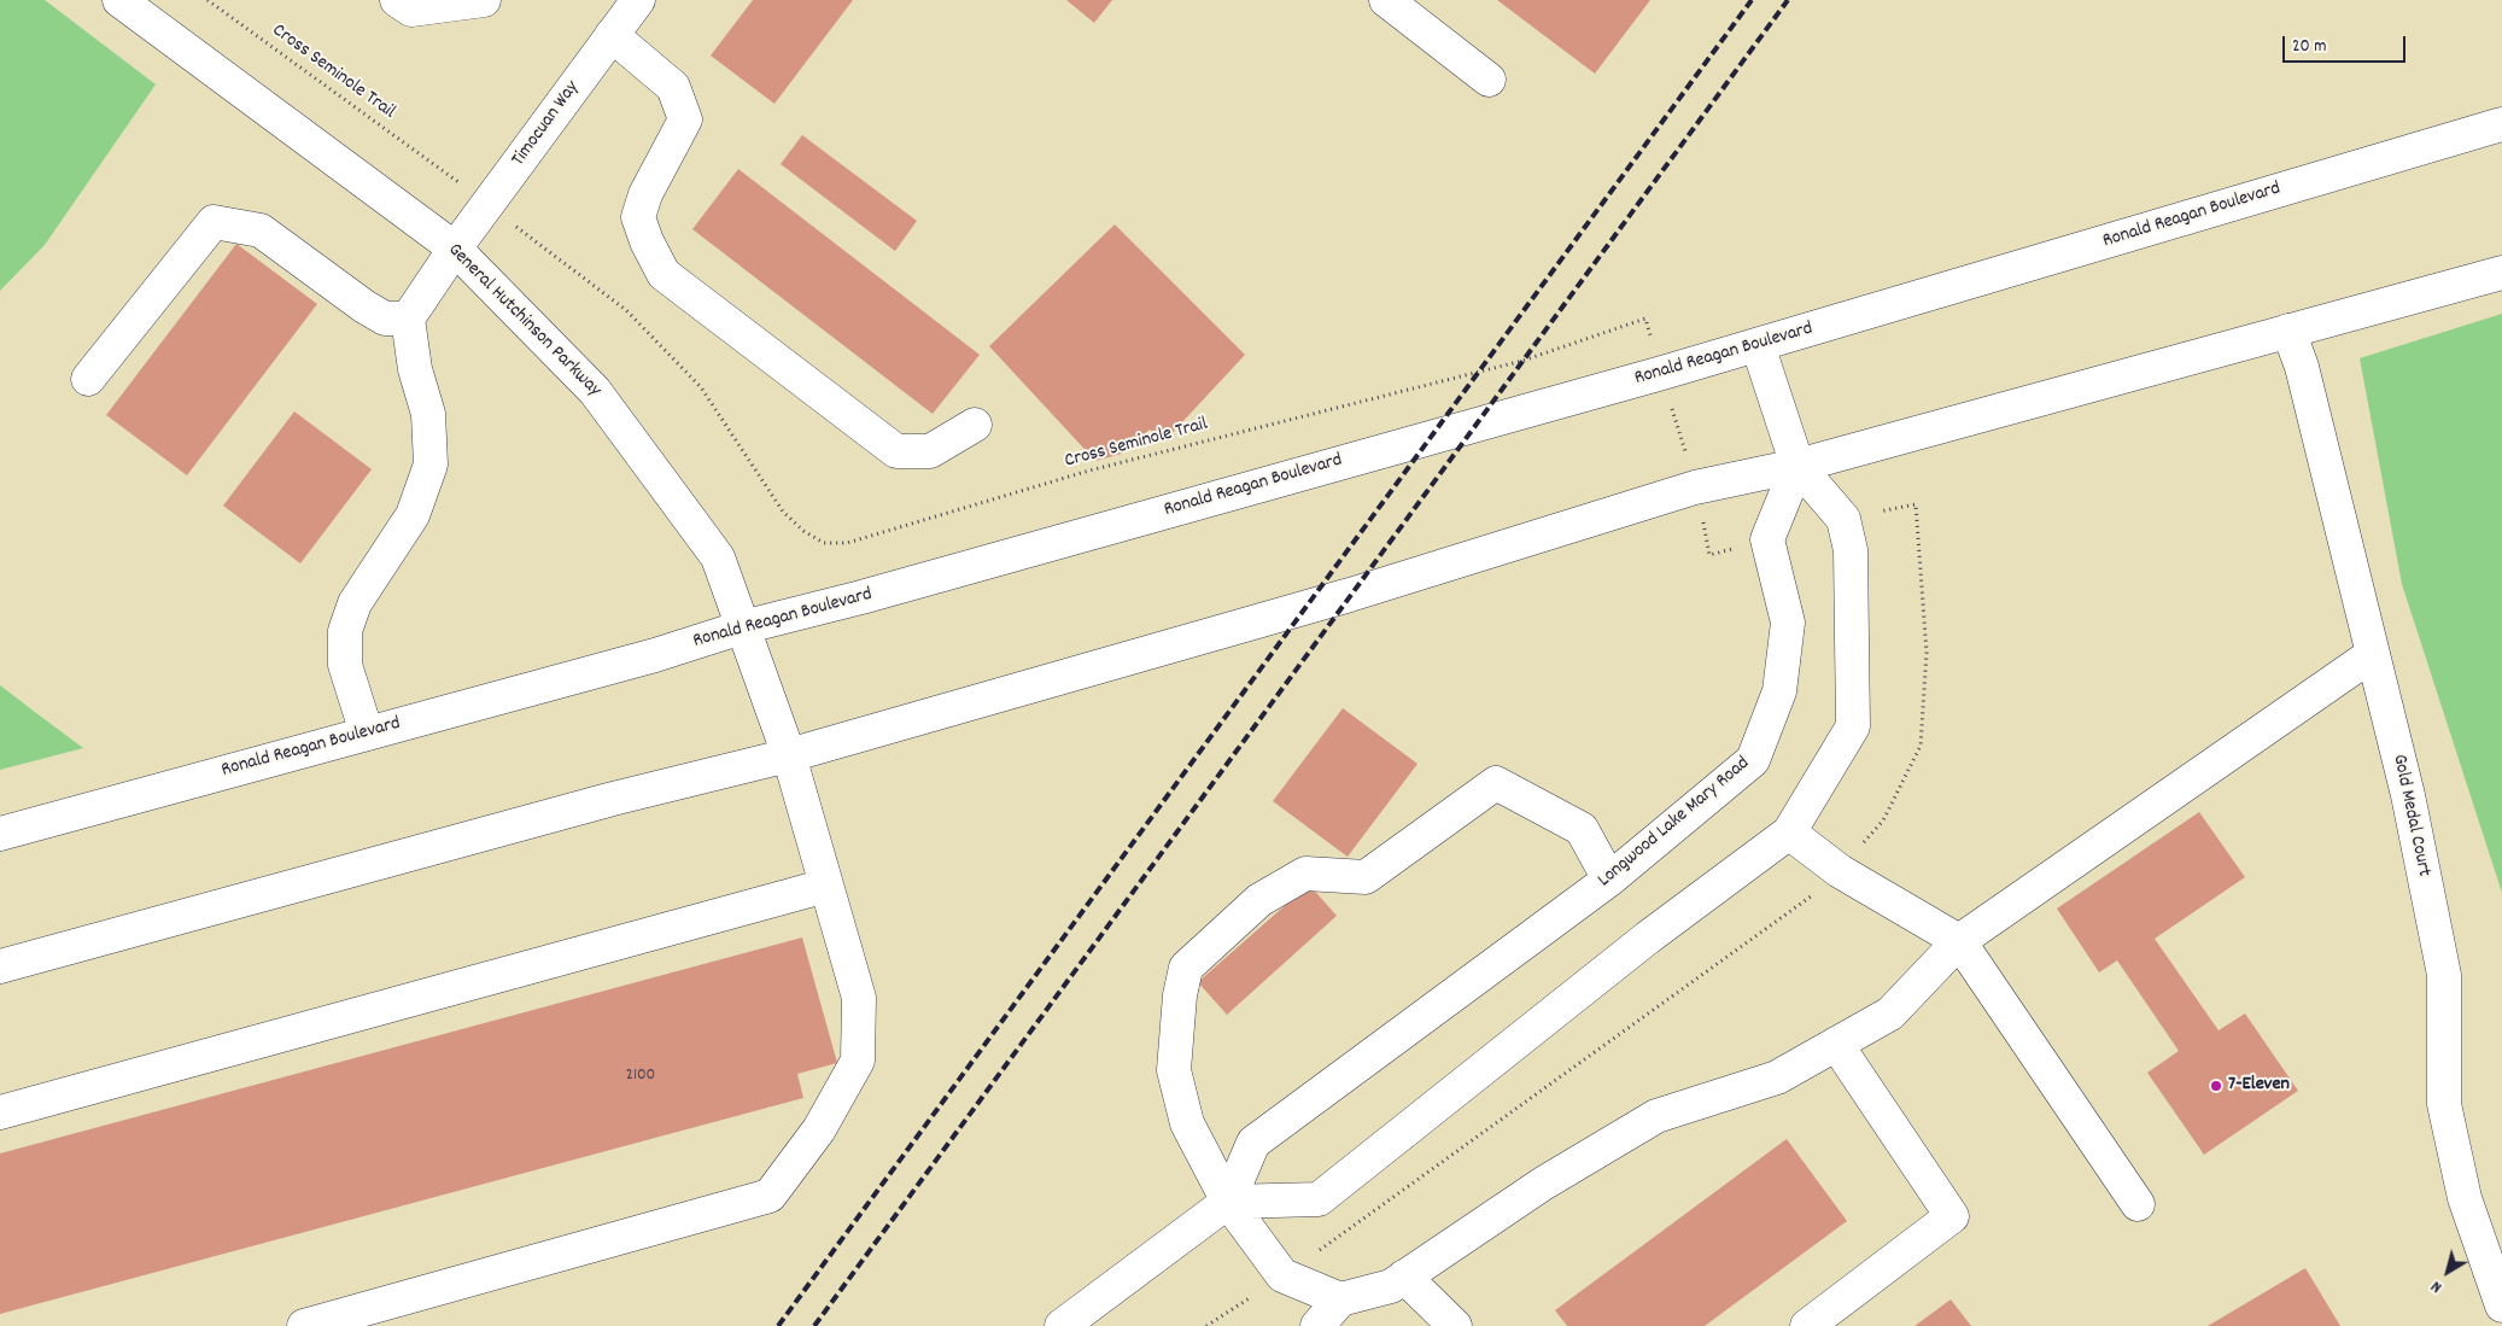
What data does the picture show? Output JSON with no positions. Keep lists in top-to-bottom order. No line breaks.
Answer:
{"streets":{"main road":["Timocuan Way","Ronald Reagan Boulevard","General Hutchinson Parkway","Gold Medal Court","Longwood Lake Mary Road"],"path":["Cross Seminole Trail"]},"crossings":[["Cross Seminole Trail","Ronald Reagan Boulevard"],["Timocuan Way","General Hutchinson Parkway"],["Ronald Reagan Boulevard","General Hutchinson Parkway"]],"places":["7-Eleven"],"house_numbers":["2100"],"scale_bar":"20 m","north":"bottom left"}
